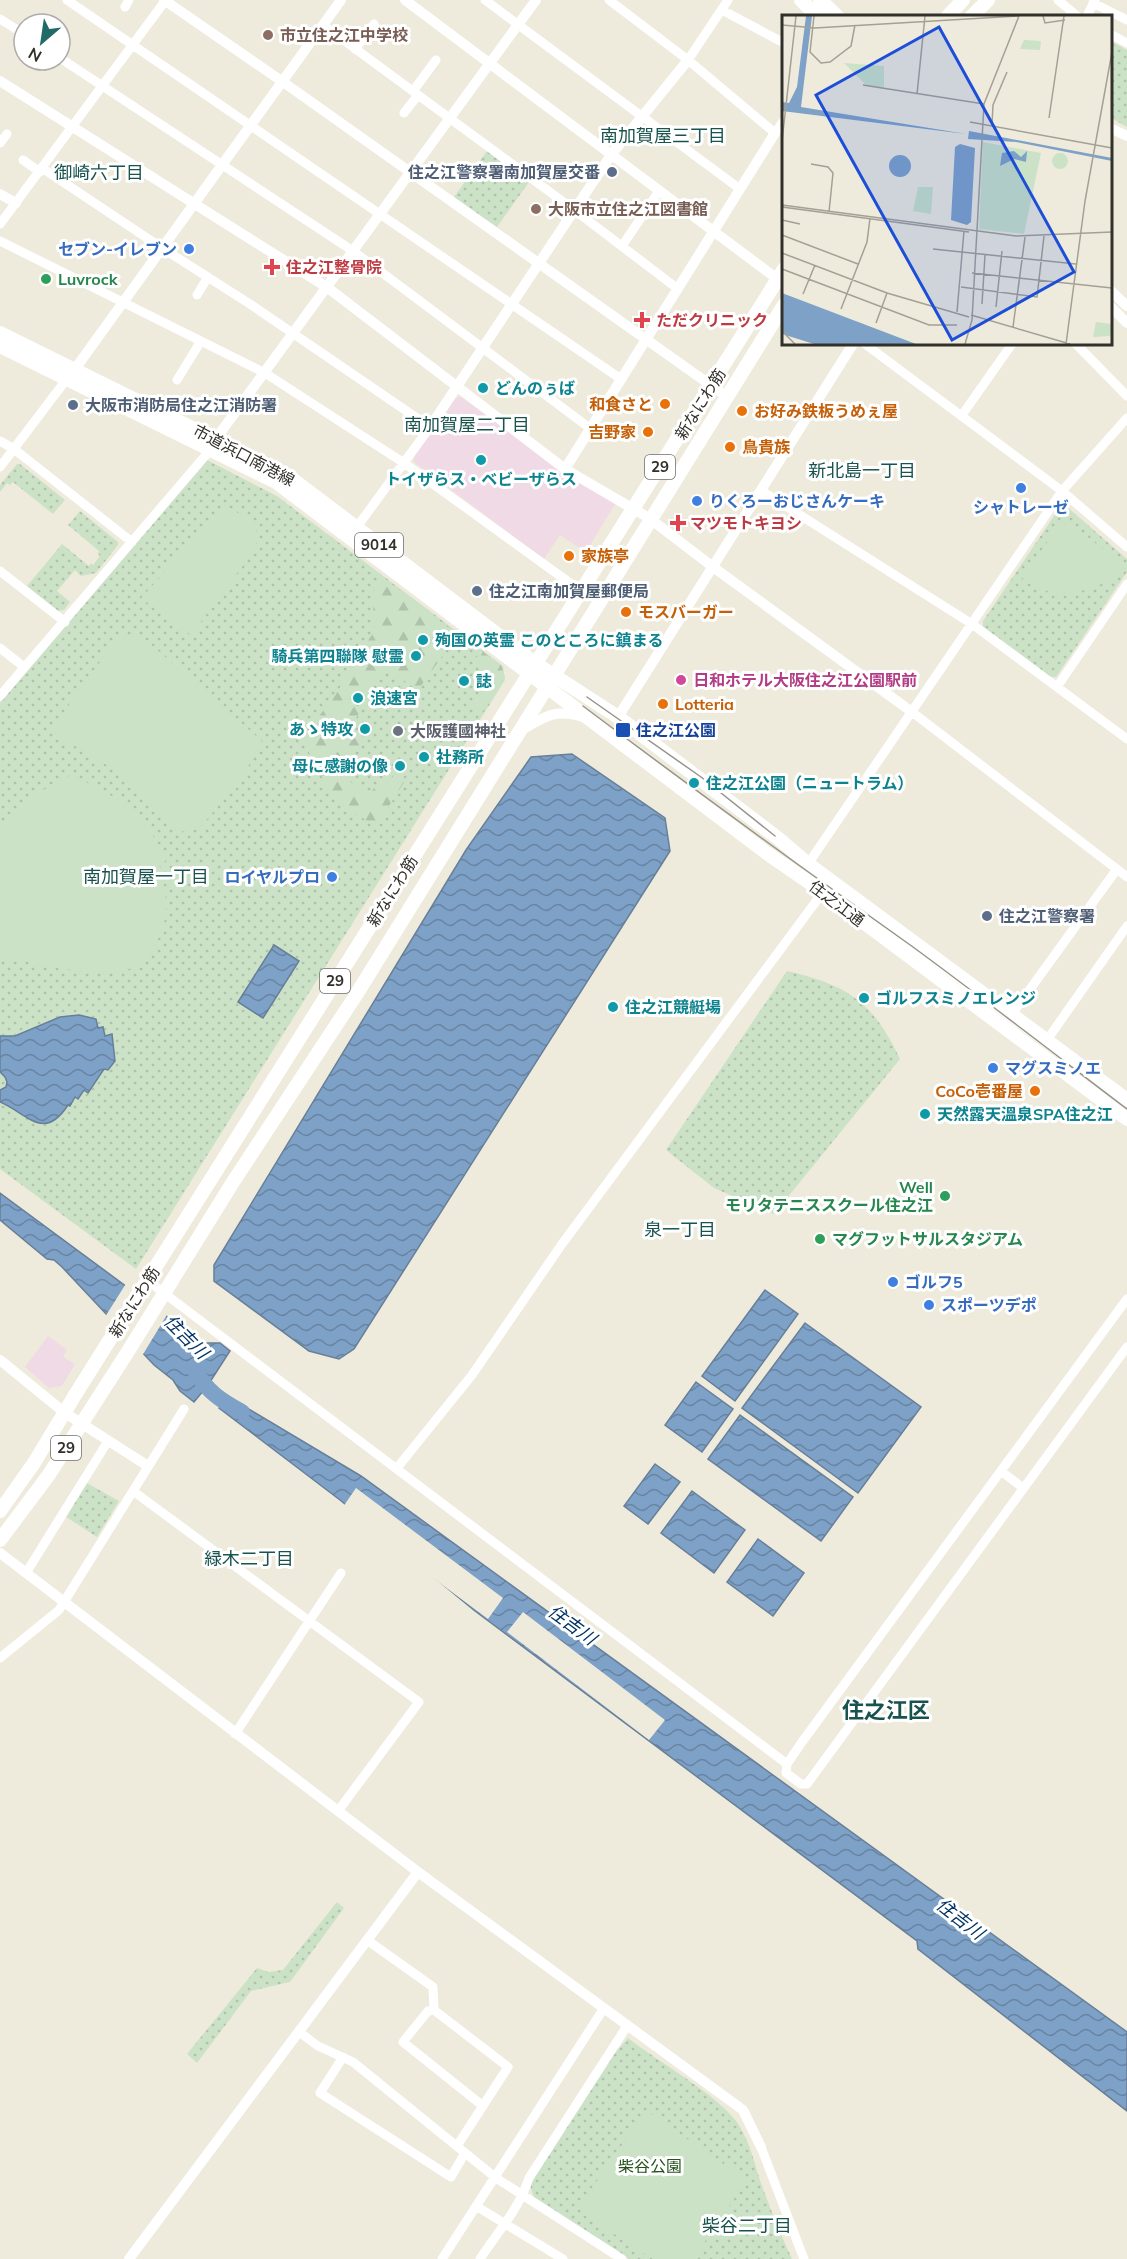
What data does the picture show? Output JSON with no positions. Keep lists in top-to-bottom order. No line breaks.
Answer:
{"streets":{"main road":["新なにわ筋","市道浜口南港線","29","9014","住之江通"]},"crossings":[["新なにわ筋","市道浜口南港線"],["新なにわ筋","住之江通"],["市道浜口南港線","住之江通"]],"districts":["南加賀屋三丁目","御崎六丁目","南加賀屋二丁目","新北島一丁目","南加賀屋一丁目","泉一丁目","緑木二丁目","住之江区","柴谷二丁目"],"water":["住吉川"],"parks":["柴谷公園"],"places":{"other":["市立住之江中学校","住之江警察署南加賀屋交番","大阪市立住之江図書館","セブン-イレブン","Luvrock","どんのぅば","和食さと","大阪市消防局住之江消防署","お好み鉄板うめぇ屋","吉野家","鳥貴族","トイザらス・ベビーザらス","シャトレーゼ","りくろーおじさんケーキ","家族亭","住之江南加賀屋郵便局","モスバーガー","殉国の英霊 このところに鎮まる","騎兵第四聯隊 慰霊","日和ホテル大阪住之江公園駅前","誌","浪速宮","Lotteria","あゝ特攻","大阪護國神社","社務所","母に感謝の像","住之江公園（ニュートラム）","ロイヤルプロ","住之江警察署","ゴルフスミノエレンジ","住之江競艇場","マグスミノエ","CoCo壱番屋","天然露天溫泉SPA住之江","Well モリタテニススクール住之江","マグフットサルスタジアム","ゴルフ5","スポーツデポ"],"health":["住之江整骨院","ただクリニック","マツモトキヨシ"],"transit":["住之江公園"]},"north":"bottom left"}
